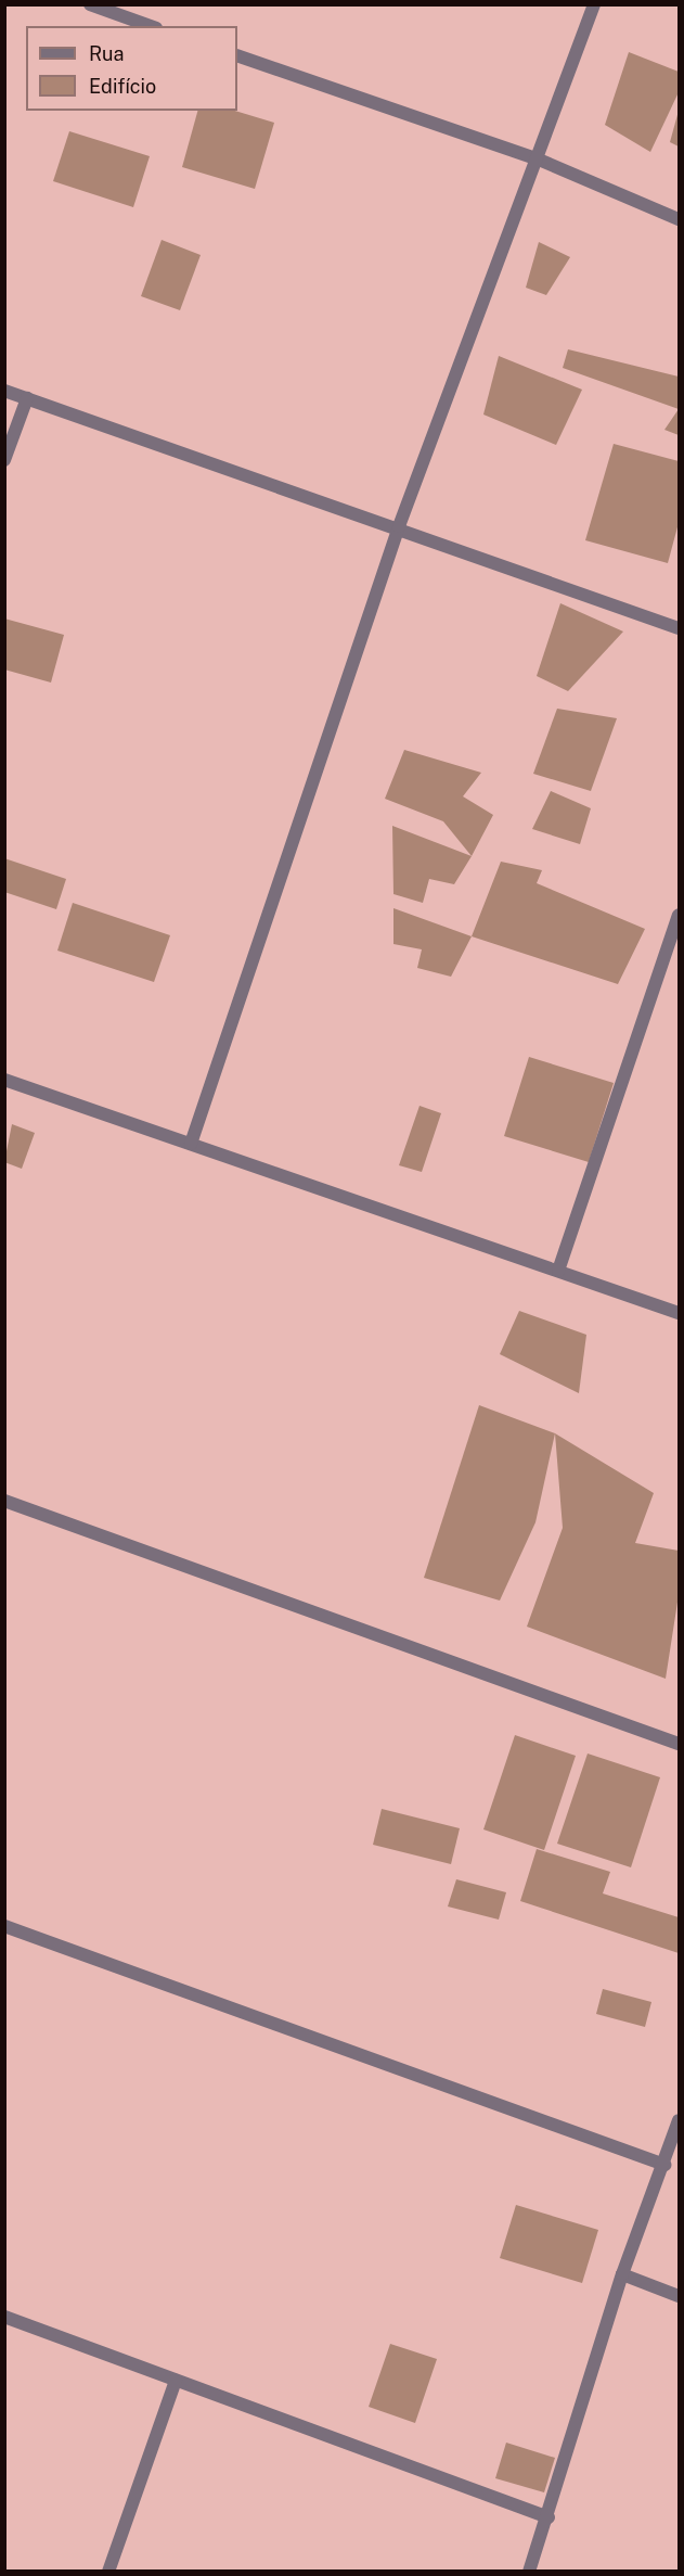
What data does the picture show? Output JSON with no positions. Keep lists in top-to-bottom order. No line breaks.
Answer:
{"legend":["Rua","Edifício"]}
